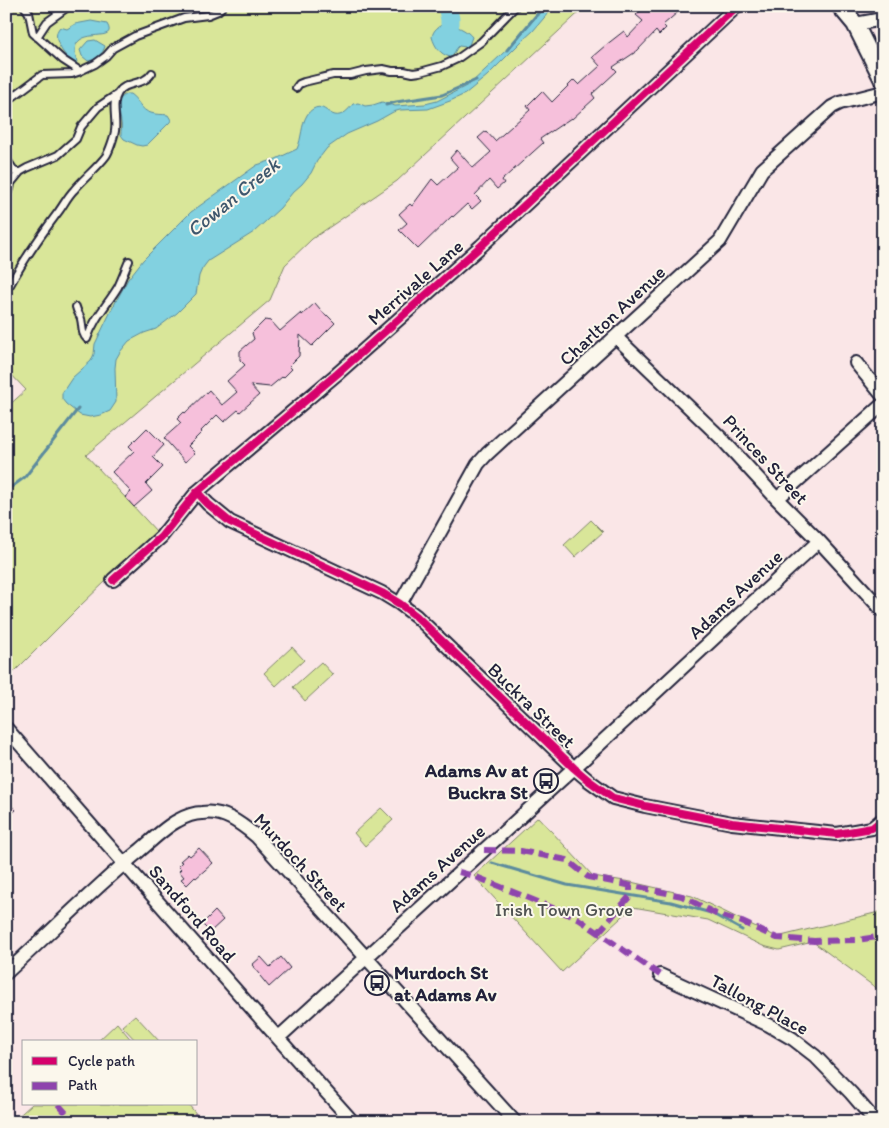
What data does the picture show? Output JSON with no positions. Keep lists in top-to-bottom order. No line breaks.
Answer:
{"streets":{"street":["Merrivale Lane","Charlton Avenue","Princes Street","Adams Avenue","Buckra Street","Murdoch Street","Sandford Road","Tallong Place"]},"crossings":[["Merrivale Lane","Buckra Street"],["Charlton Avenue","Princes Street"],["Charlton Avenue","Buckra Street"],["Princes Street","Adams Avenue"],["Adams Avenue","Buckra Street"],["Adams Avenue","Murdoch Street"],["Adams Avenue","Sandford Road"],["Murdoch Street","Sandford Road"]],"water":["Cowan Creek"],"parks":["Irish Town Grove"],"places":{"bus stop":["Adams Av at Buckra St","Murdoch St at Adams Av"]},"legend":["Cycle path","Path"]}
